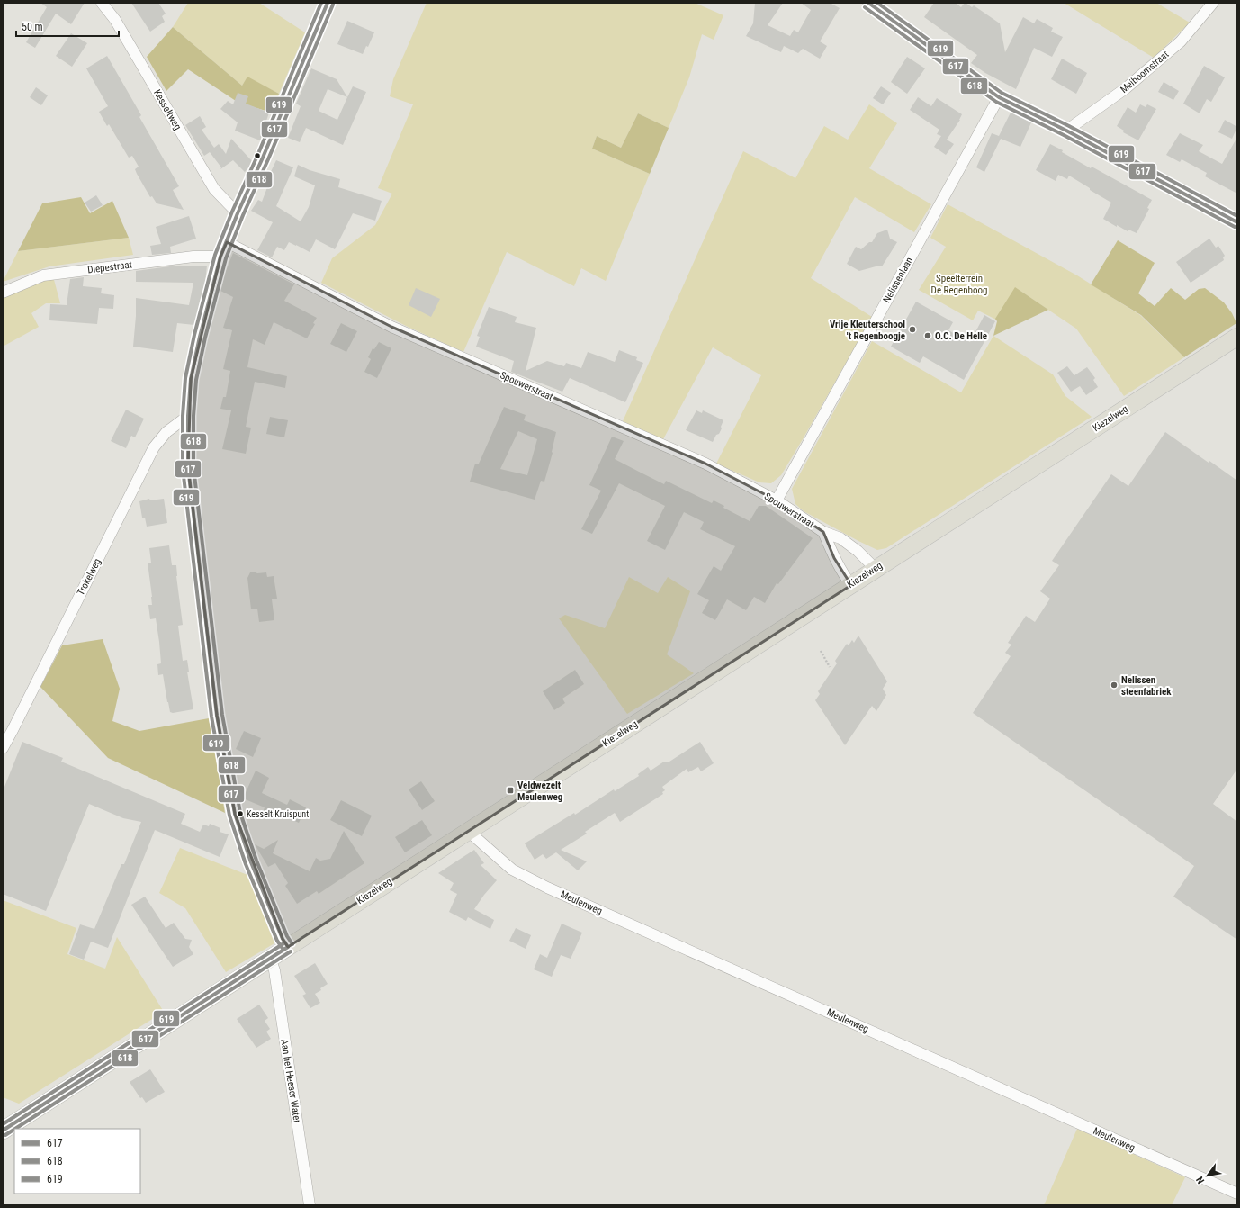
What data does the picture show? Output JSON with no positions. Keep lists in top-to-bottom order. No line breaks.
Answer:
{"streets":{"main road":["Kiezelweg"],"street":["Meiboomstraat","Kesseltweg","Diepestraat","Nelissenlaan","Spouwerstraat","Trokelweg","Meulenweg","Aan het Heeser Water"]},"crossings":[["Nelissenlaan","Spouwerstraat"],["Spouwerstraat","Kiezelweg"],["Kiezelweg","Meulenweg"],["Kiezelweg","Aan het Heeser Water"]],"parks":["Speelterrein De Regenboog"],"places":{"other":["Vrije Kleuterschool 't Regenboogje","O.C. De Helle","Nelissen steenfabriek","Kesselt Kruispunt"],"transit":["Veldwezelt Meulenweg"]},"lines":["transit line 617","transit line 619","transit line 618"],"legend":["617","618","619"],"scale_bar":"50 m","north":"bottom left"}
